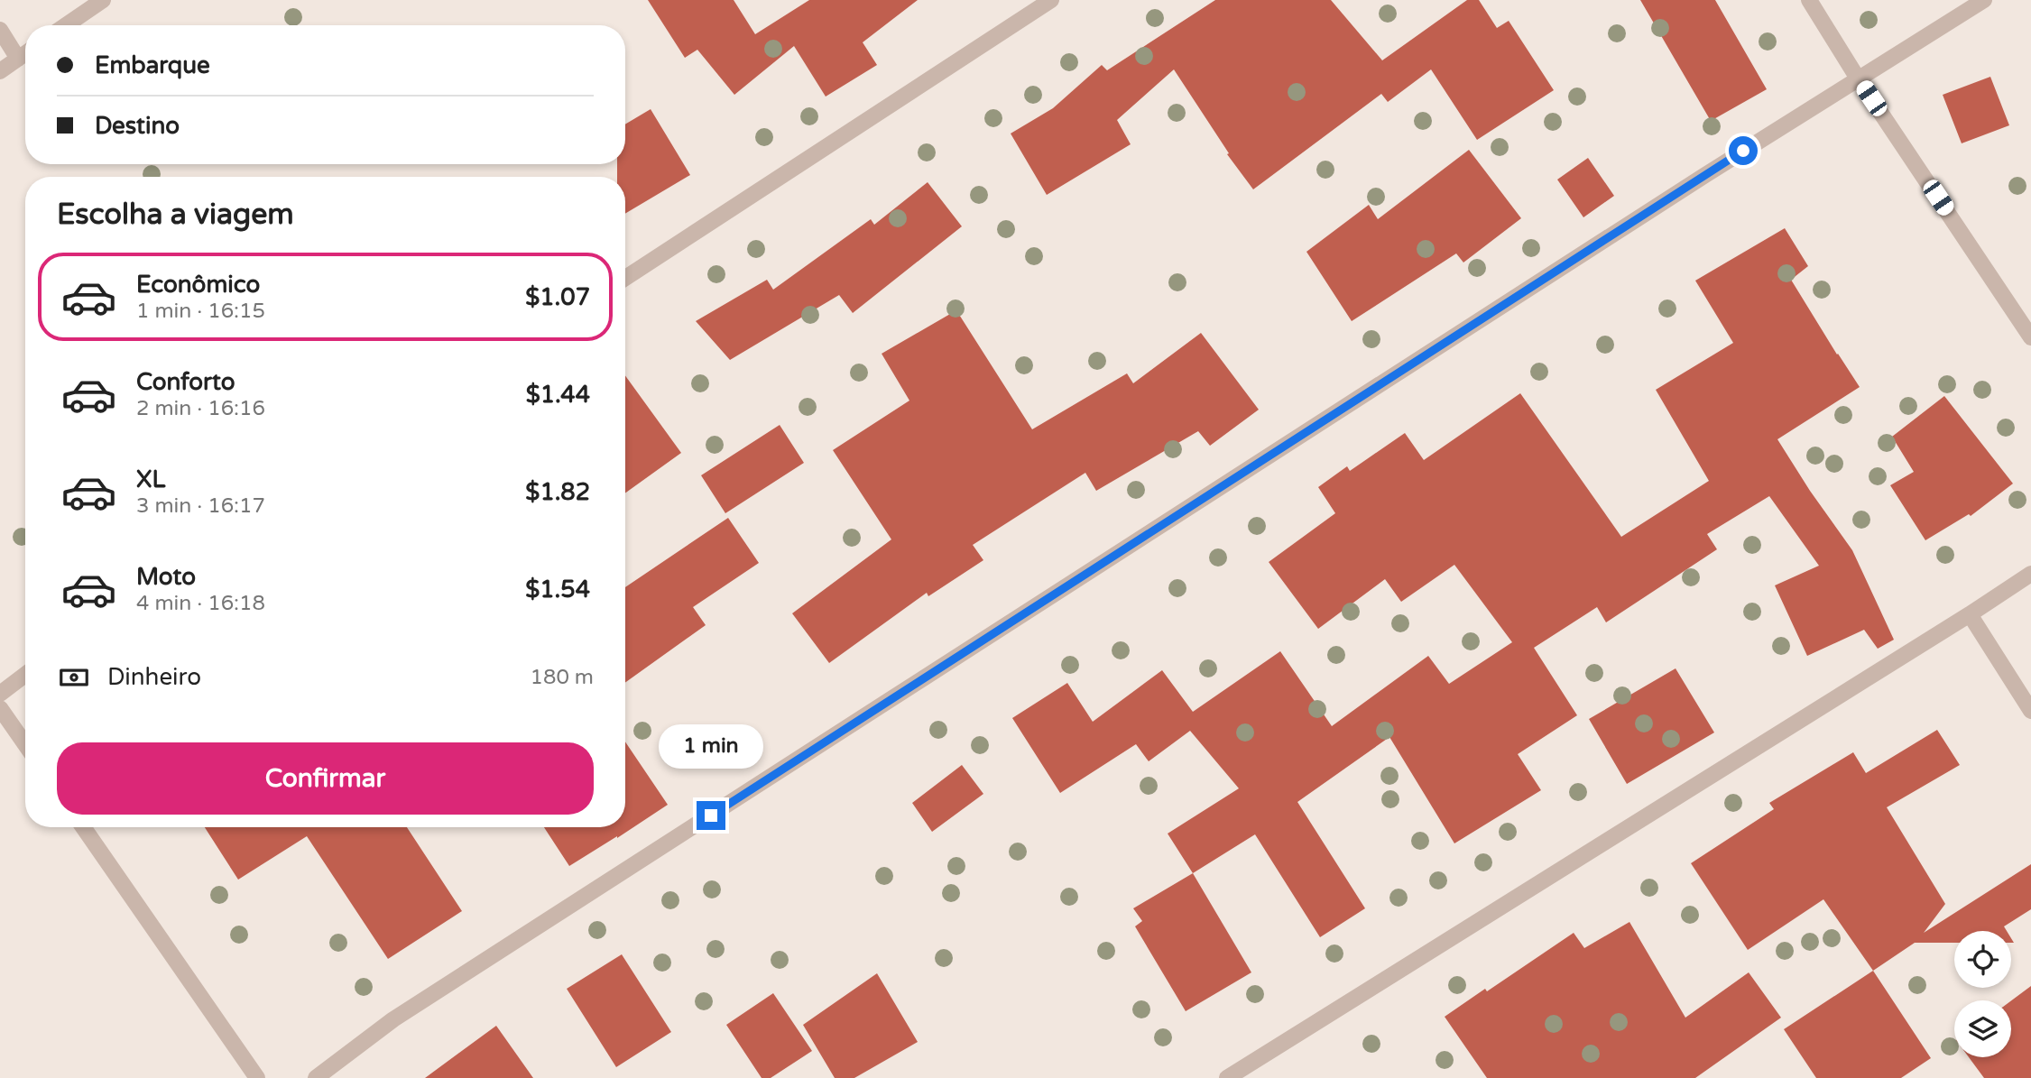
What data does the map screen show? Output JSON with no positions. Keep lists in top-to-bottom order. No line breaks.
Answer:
{"page":{"banner":["Embarque","Destino"],"heading":"Escolha a viagem","list":[{"name":"Econômico","note":"1 min · 16:15","value":"$1.07"},{"name":"Conforto","note":"2 min · 16:16","value":"$1.44"},{"name":"XL","note":"3 min · 16:17","value":"$1.82"},{"name":"Moto","note":"4 min · 16:18","value":"$1.54"}],"pay":["Dinheiro","180 m"],"bubble":"1 min","buttons":"Confirmar"}}
